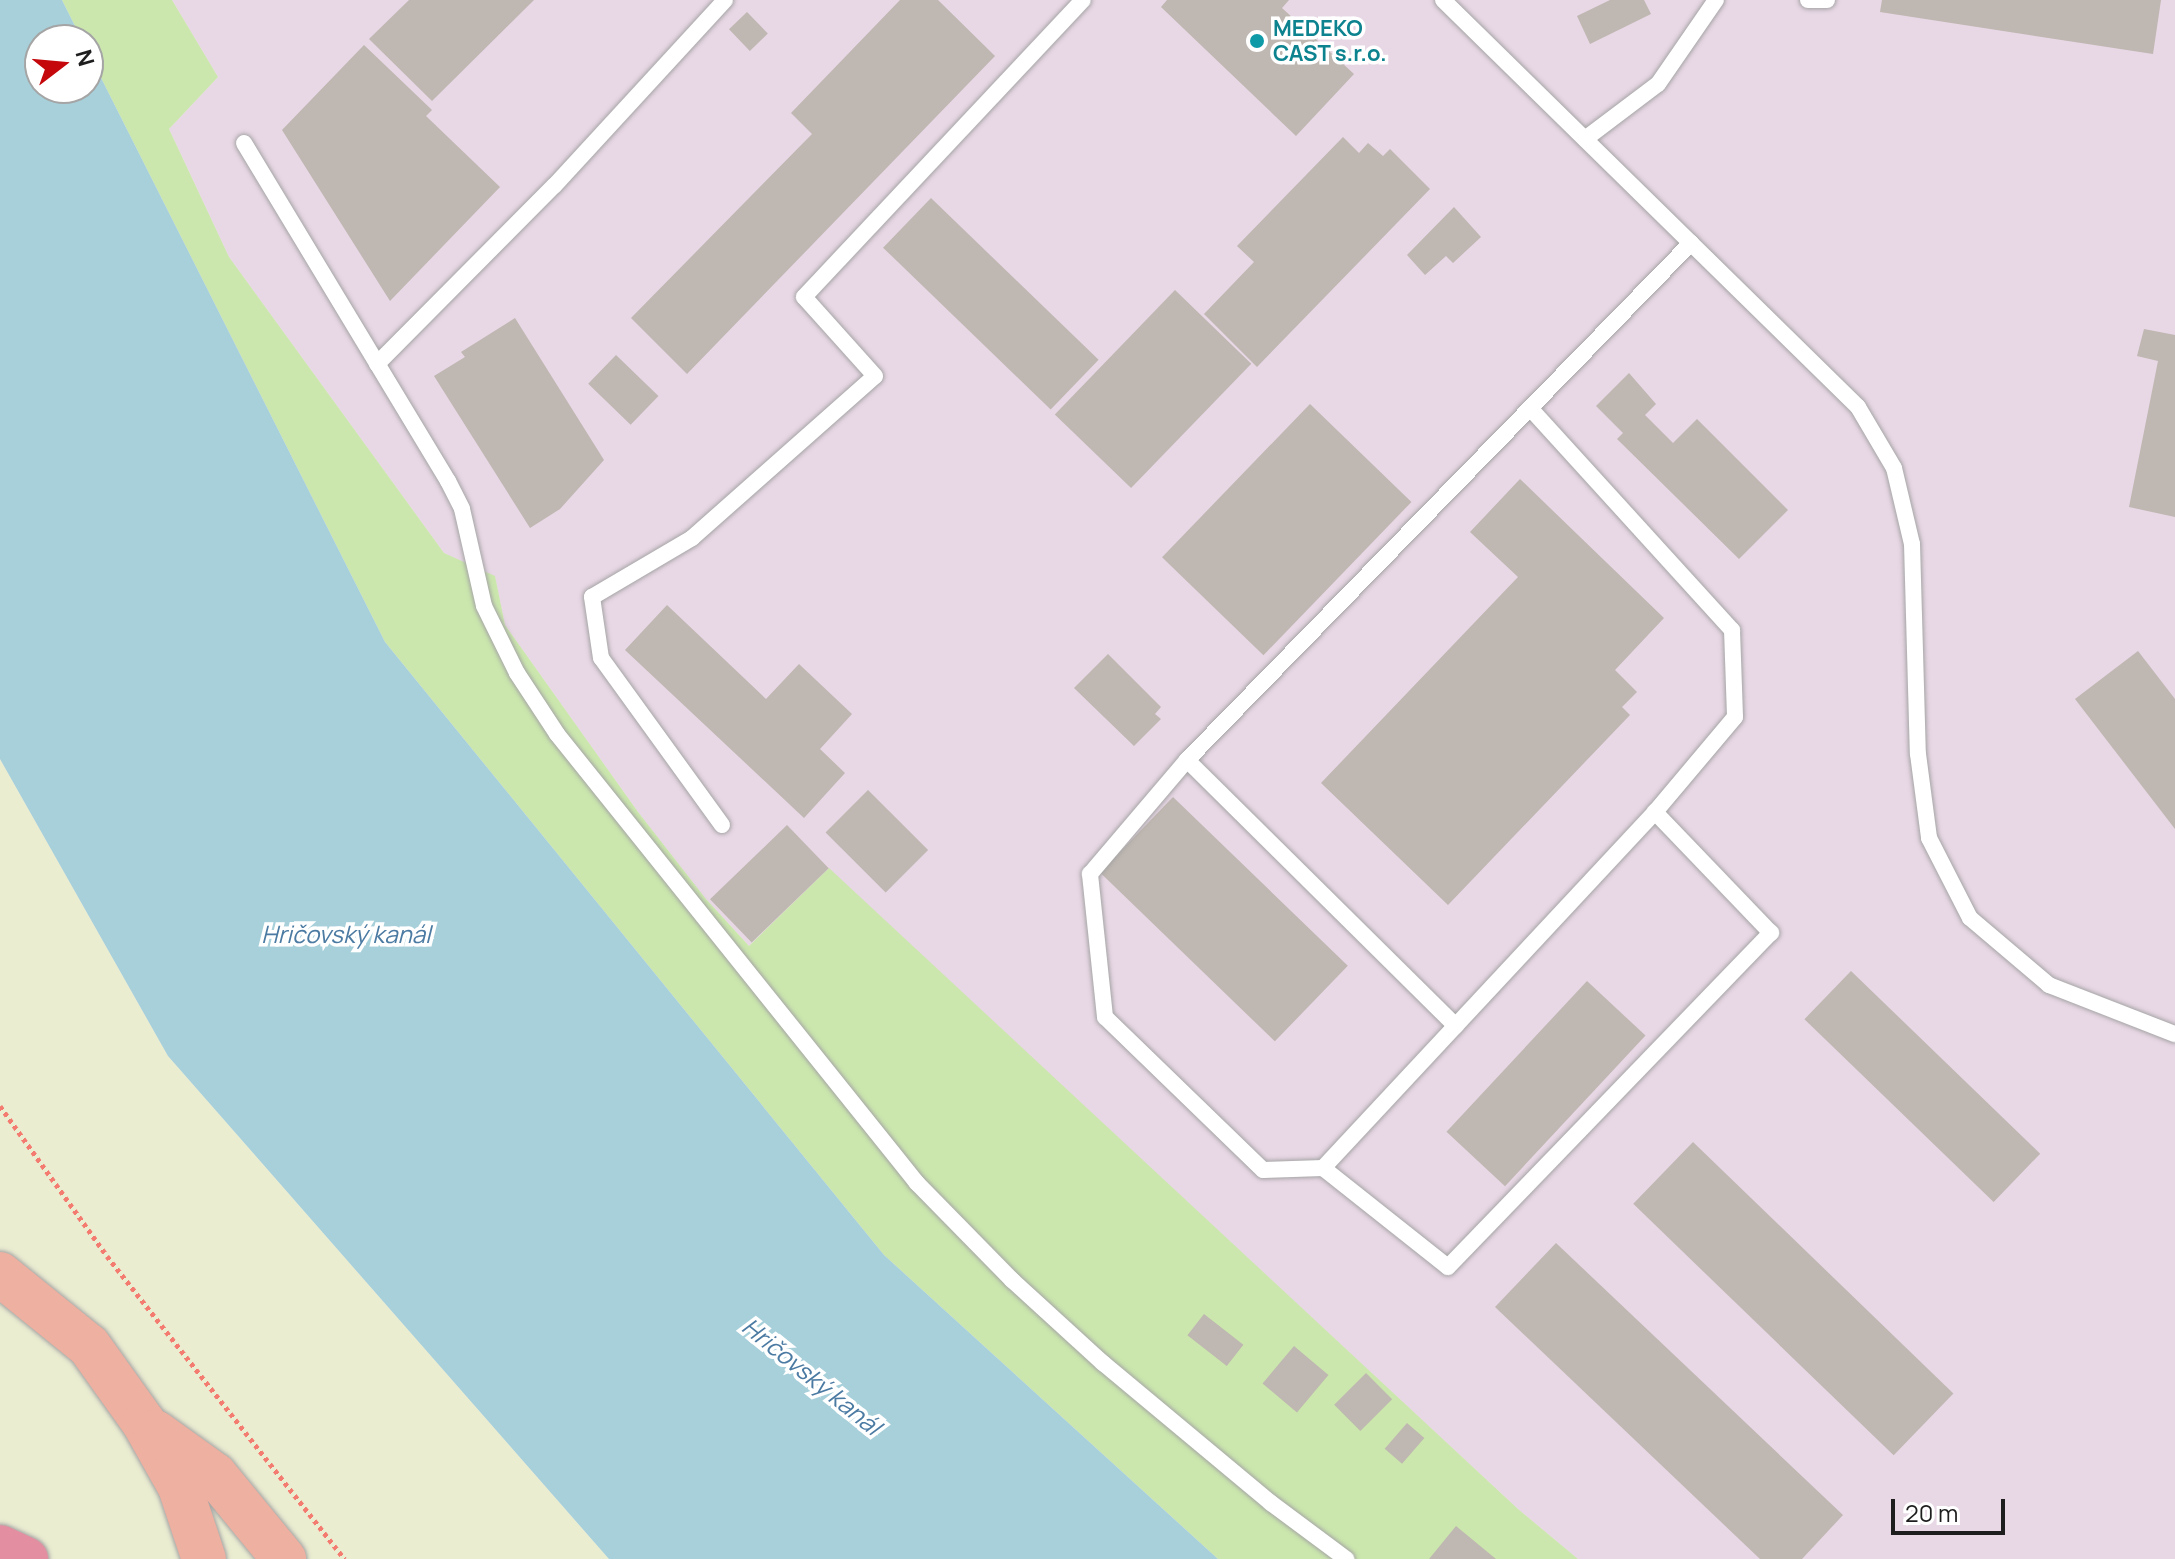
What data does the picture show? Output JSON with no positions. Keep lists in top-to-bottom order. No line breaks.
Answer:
{"water":["Hričovský kanál"],"places":["MEDEKO CAST s.r.o."],"scale_bar":"20 m","north":"right"}
